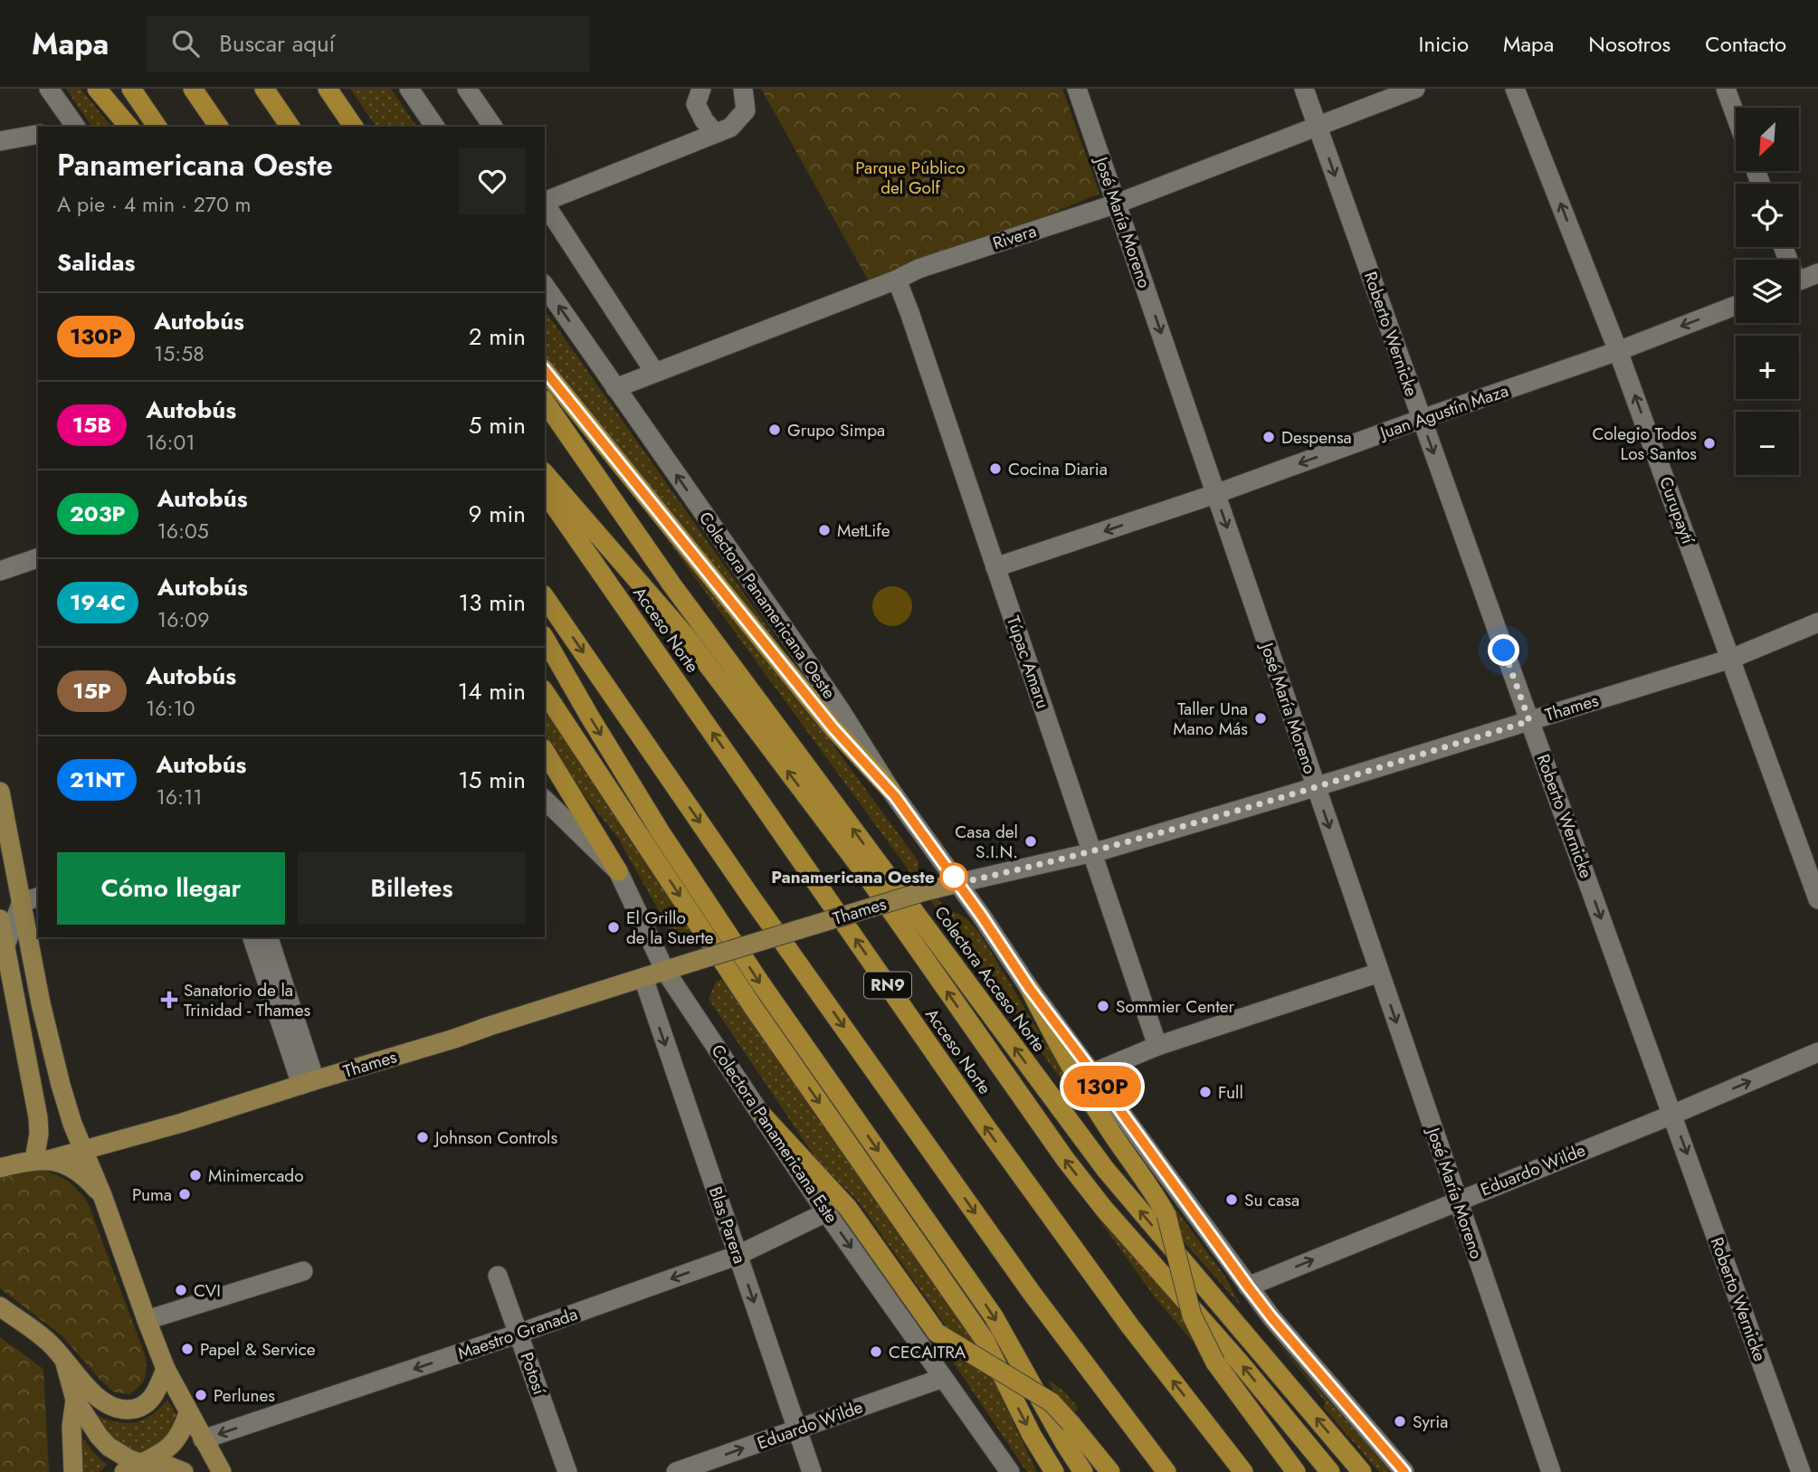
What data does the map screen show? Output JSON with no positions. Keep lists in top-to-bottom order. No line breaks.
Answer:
{"streets":{"highway":["Acceso Norte","Colectora Acceso Norte","RN9"],"main road":["Thames"],"street":["José María Moreno","Rivera","Roberto Wernicke","Juan Agustín Maza","Curupaytí","Colectora Panamericana Oeste","Túpac Amaru","Colectora Panamericana Este","Eduardo Wilde","Blas Parera","Maestro Granada","Potosí"]},"crossings":[["José María Moreno","Rivera"],["José María Moreno","Juan Agustín Maza"],["José María Moreno","Thames"],["José María Moreno","Eduardo Wilde"],["Rivera","Roberto Wernicke"],["Rivera","Colectora Panamericana Oeste"],["Rivera","Túpac Amaru"],["Roberto Wernicke","Juan Agustín Maza"],["Roberto Wernicke","Thames"],["Roberto Wernicke","Eduardo Wilde"],["Juan Agustín Maza","Curupaytí"],["Juan Agustín Maza","Túpac Amaru"],["Curupaytí","Thames"],["Colectora Panamericana Oeste","Thames"],["Colectora Panamericana Oeste","Eduardo Wilde"],["Túpac Amaru","Thames"],["Thames","Colectora Panamericana Este"],["Thames","Blas Parera"],["Colectora Panamericana Este","Eduardo Wilde"],["Colectora Panamericana Este","Maestro Granada"],["Eduardo Wilde","Blas Parera"],["Blas Parera","Maestro Granada"],["Maestro Granada","Potosí"]],"one_way":["José María Moreno","Roberto Wernicke","Juan Agustín Maza","Curupaytí","Colectora Panamericana Oeste","Eduardo Wilde","Blas Parera","Maestro Granada"],"parks":["Parque Público del Golf"],"places":{"other":["Grupo Simpa","Despensa","Colegio Todos Los Santos","Cocina Diaria","MetLife","Taller Una Mano Más","Casa del S.I.N.","Panamericana Oeste","El Grillo de la Suerte","Sommier Center","Full","Johnson Controls","Minimercado","Puma","Su casa","CVI","Papel & Service","CECAITRA","Perlunes","Syria"],"health":["Sanatorio de la Trinidad - Thames"]},"lines":["bus line 130P"],"north":"bottom left","page":{"header":"Mapa","search":"Buscar aquí","nav":["Inicio","Mapa","Nosotros","Contacto"],"on_map":"130P","map_buttons":["+","−"],"heading":[["Panamericana Oeste","A pie · 4 min · 270 m"],"Salidas"],"list":[{"mark":"130P","name":"Autobús","note":"15:58","value":"2 min"},{"mark":"15B","name":"Autobús","note":"16:01","value":"5 min"},{"mark":"203P","name":"Autobús","note":"16:05","value":"9 min"},{"mark":"194C","name":"Autobús","note":"16:09","value":"13 min"},{"mark":"15P","name":"Autobús","note":"16:10","value":"14 min"},{"mark":"21NT","name":"Autobús","note":"16:11","value":"15 min"}],"buttons":["Cómo llegar","Billetes"]}}
